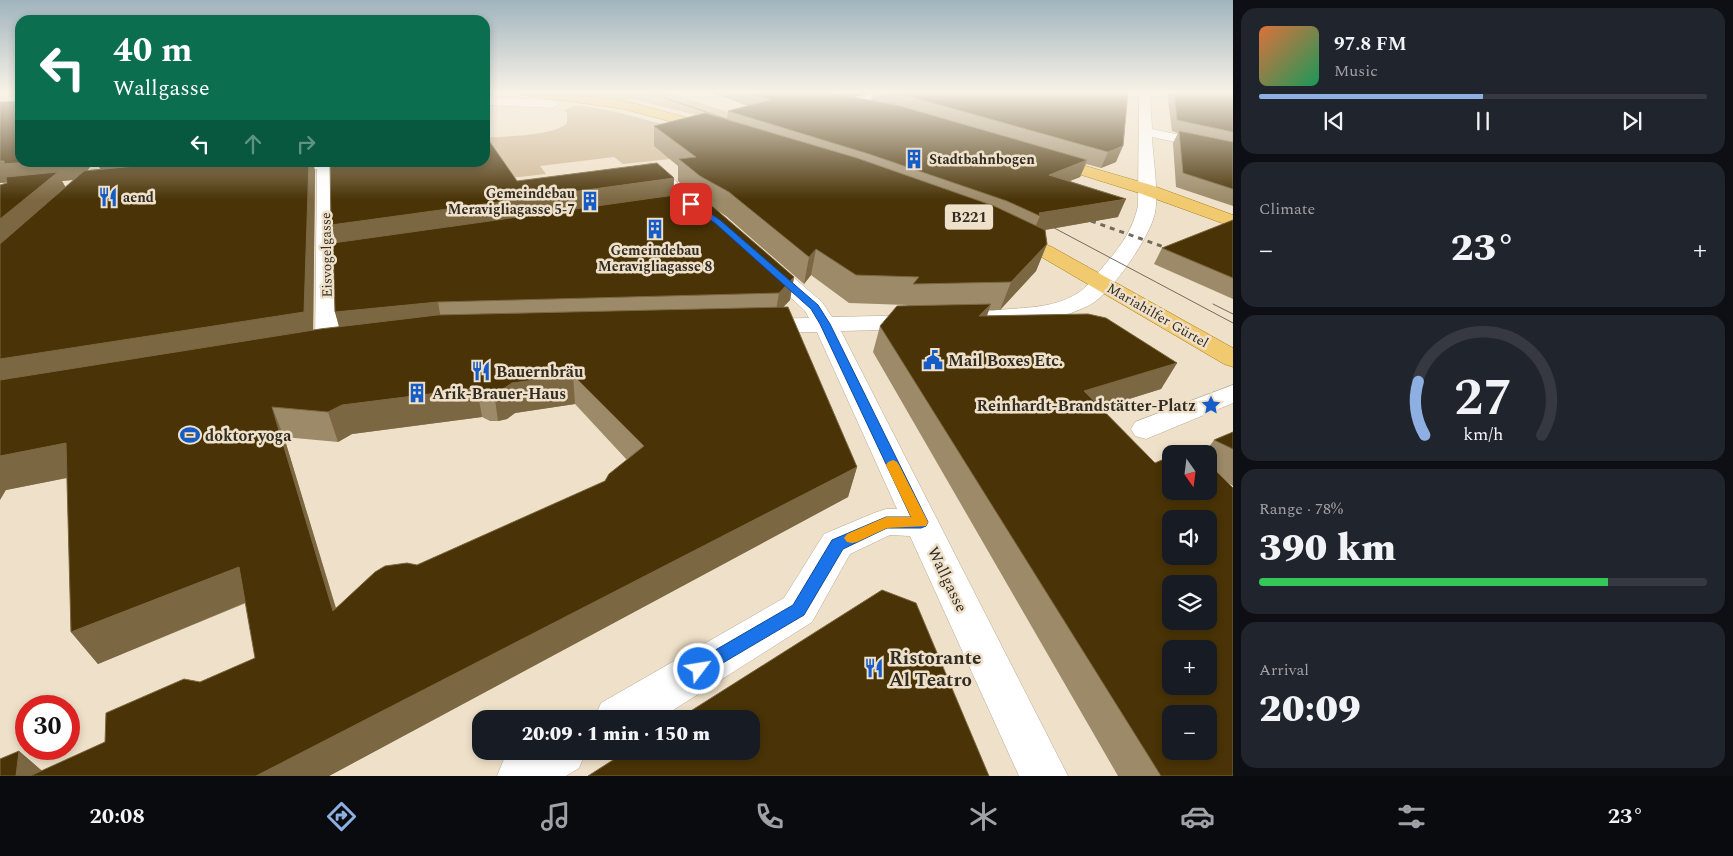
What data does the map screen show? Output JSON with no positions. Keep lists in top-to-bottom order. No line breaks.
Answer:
{"streets":{"main road":["B221","Mariahilfer Gürtel"],"street":["Eisvogelgasse","Wallgasse"]},"crossings":[["B221","Mariahilfer Gürtel"]],"places":{"building":["Stadtbahnbogen","Gemeindebau Meravigliagasse 5-7","Gemeindebau Meravigliagasse 8","Arik-Brauer-Haus"],"restaurant":["aend","Bauernbräu","Ristorante Al Teatro"],"public building":["Mail Boxes Etc."],"place":["Reinhardt-Brandstätter-Platz"],"sports":["doktor yoga"]},"north":"bottom","page":{"turn":["40 m","Wallgasse"],"song":["97.8 FM","Music"],"tile":["Climate",["Range · 78%","390 km"],["Arrival","20:09"]],"heat":["−","23°","+"],"map_buttons":["+","−"],"limit":"30","trip":"20:09 · 1 min · 150 m","tabs":["20:08","23°"],"gauge":["27","km/h"]}}
